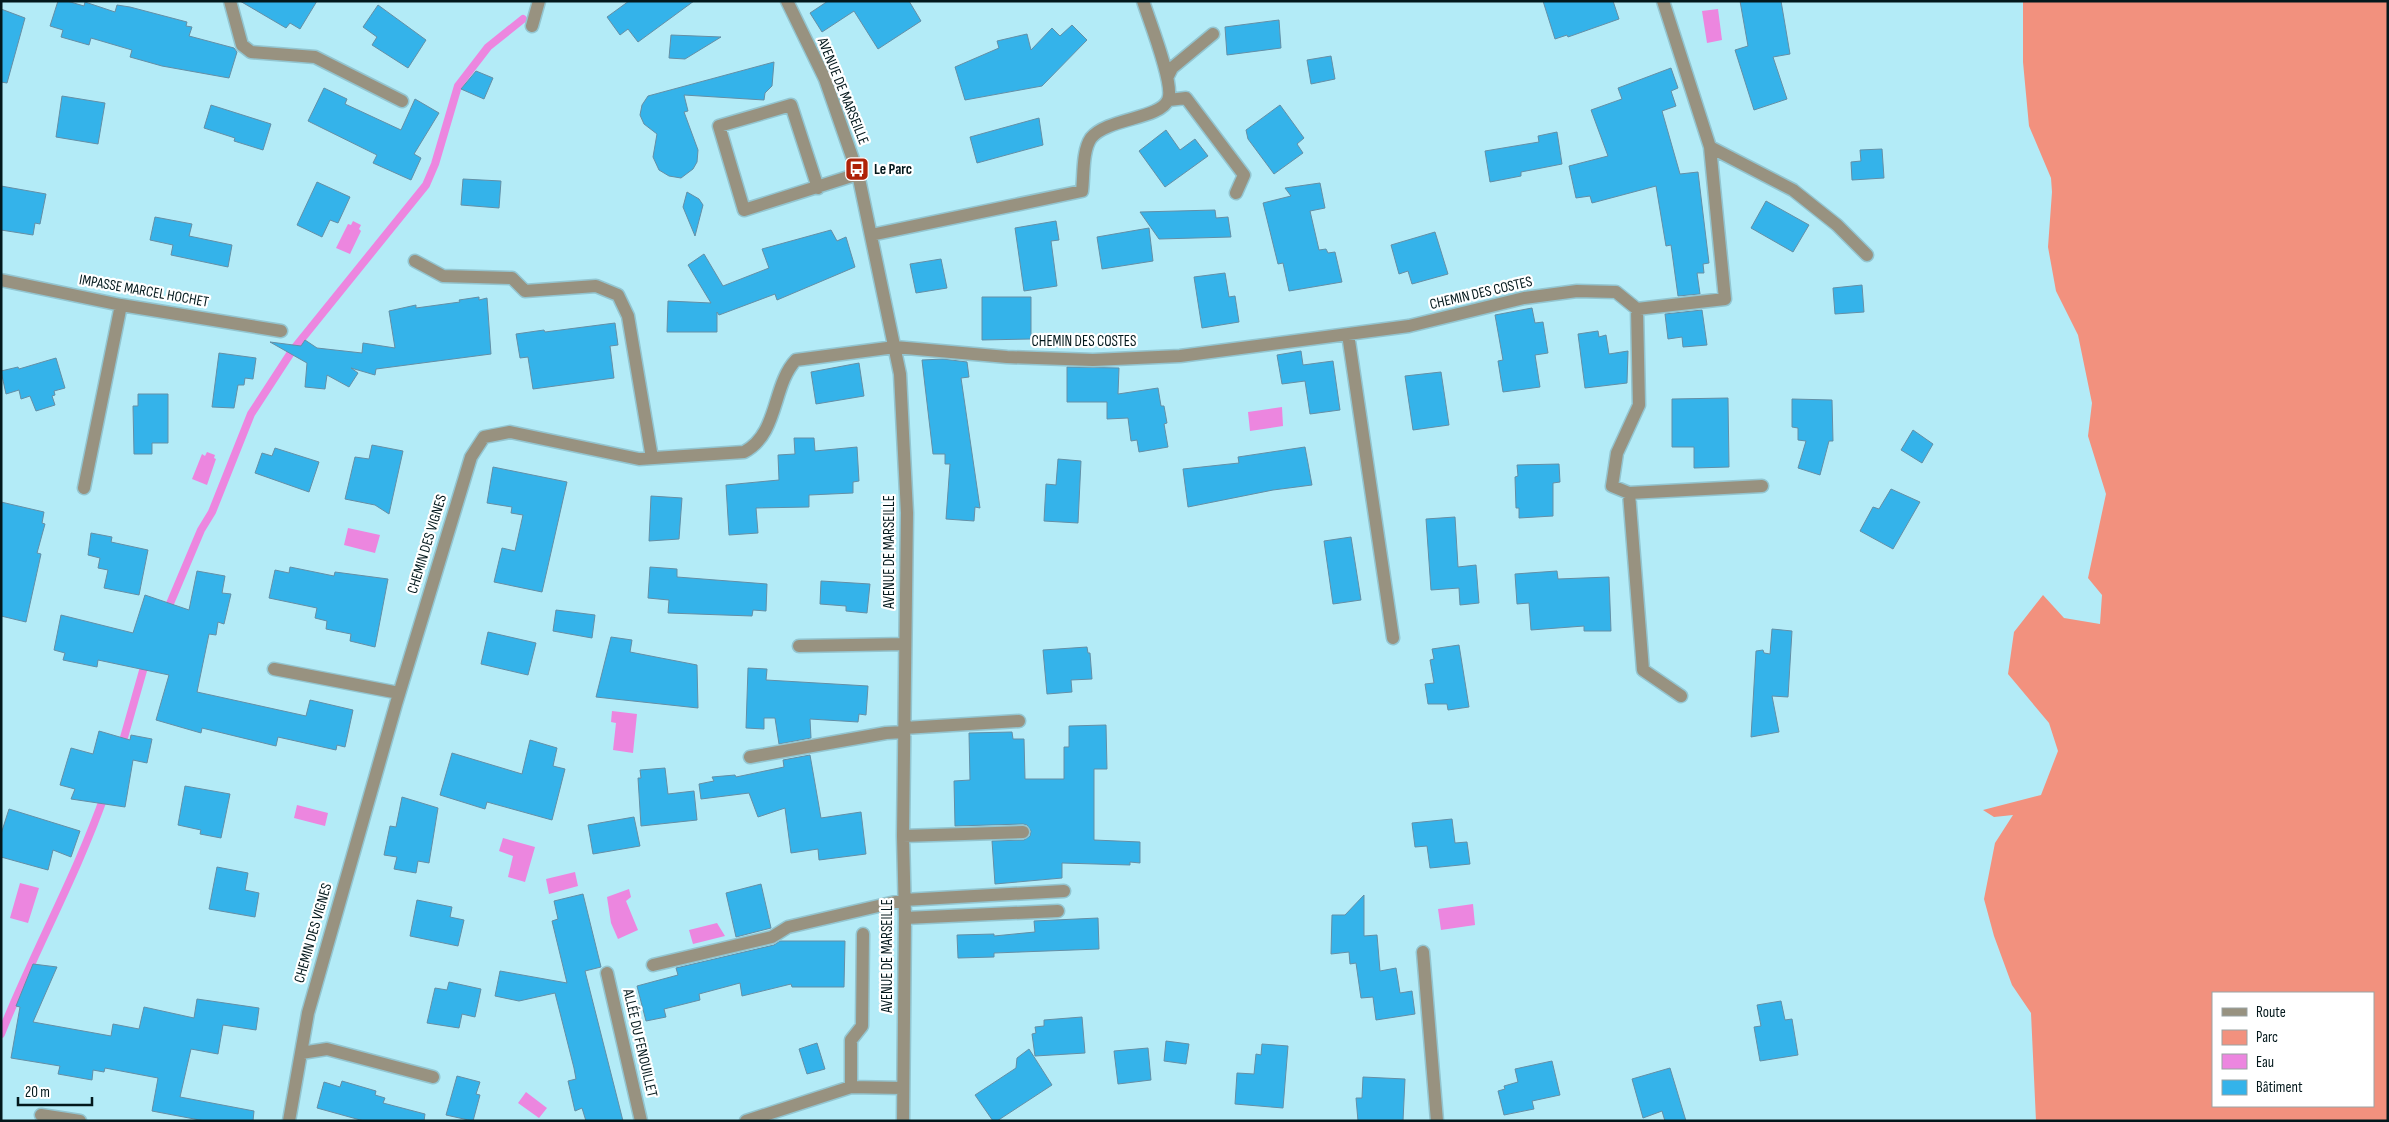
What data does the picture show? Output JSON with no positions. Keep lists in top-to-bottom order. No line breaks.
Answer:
{"streets":{"street":["AVENUE DE MARSEILLE","IMPASSE MARCEL HOCHET","CHEMIN DES COSTES","CHEMIN DES VIGNES","ALLÉE DU FENOUILLET"]},"crossings":[["AVENUE DE MARSEILLE","CHEMIN DES COSTES"],["AVENUE DE MARSEILLE","CHEMIN DES VIGNES"],["CHEMIN DES COSTES","CHEMIN DES VIGNES"]],"places":{"bus stop":["Le Parc"]},"legend":["Route","Parc","Eau","Bâtiment"],"scale_bar":"20 m"}
